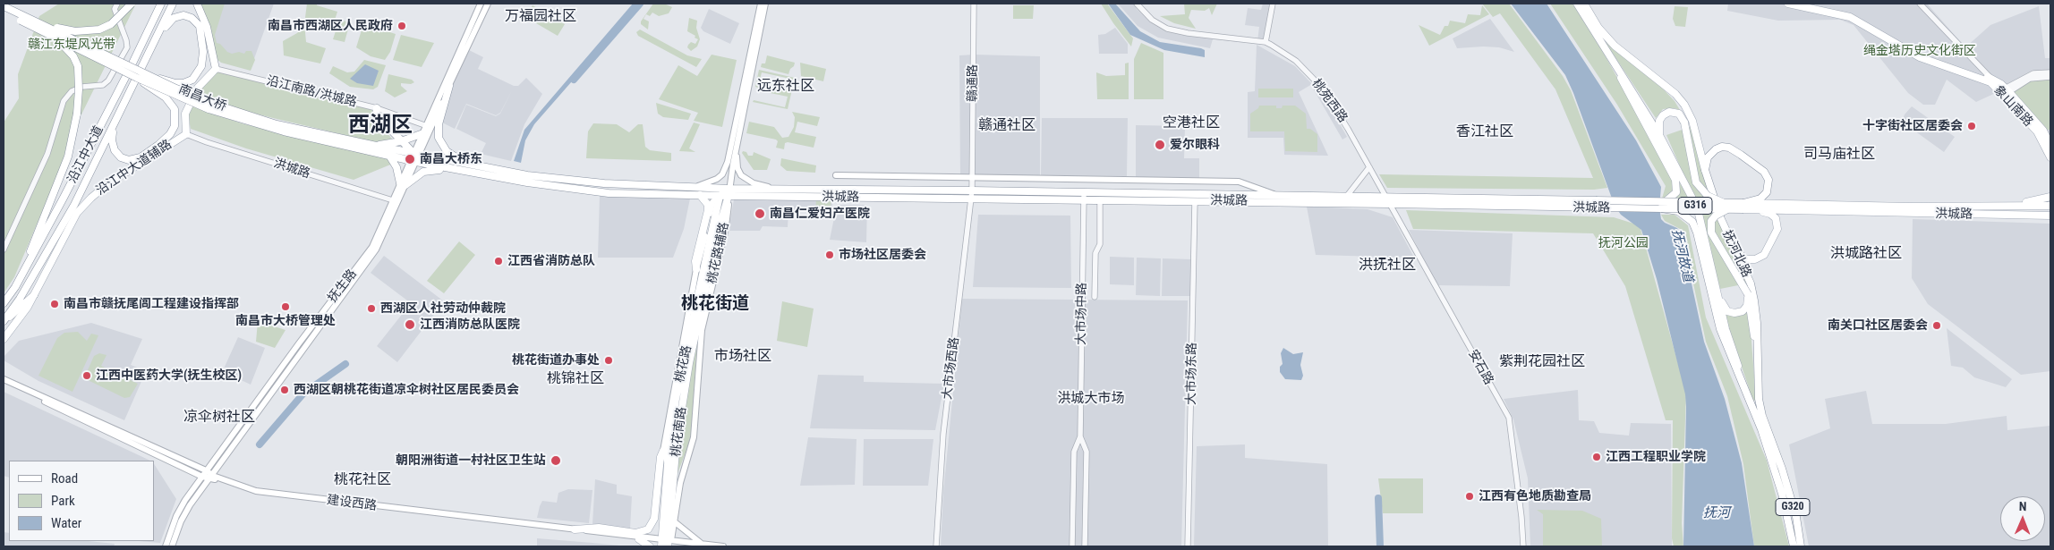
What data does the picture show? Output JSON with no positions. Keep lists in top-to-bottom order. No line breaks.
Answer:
{"streets":{"main road":["南昌大桥","象山南路","沿江中大道","沿江中大道辅路","洪城路","G316","桃花路辅路","抚河北路","抚生路","桃花路","桃花南路","建设西路","G320"],"street":["赣通路","沿江南路/洪城路","桃苑西路","大市场中路","安石路","大市场西路","大市场东路"]},"crossings":[["赣通路","洪城路"],["赣通路","大市场西路"],["沿江南路/洪城路","抚生路"],["南昌大桥","沿江中大道"],["南昌大桥","洪城路"],["南昌大桥","抚生路"],["桃苑西路","洪城路"],["桃苑西路","安石路"],["沿江中大道辅路","洪城路"],["洪城路","桃花路辅路"],["洪城路","抚生路"],["洪城路","大市场中路"],["洪城路","桃花路"],["洪城路","安石路"],["洪城路","大市场西路"],["洪城路","大市场东路"],["洪城路","桃花南路"],["桃花路辅路","桃花路"],["桃花路辅路","桃花南路"],["桃花路辅路","建设西路"],["抚河北路","G320"],["抚生路","建设西路"],["桃花路","桃花南路"],["桃花路","建设西路"],["桃花南路","建设西路"]],"districts":["万福园社区","远东社区","空港社区","西湖区","赣通社区","香江社区","司马庙社区","洪城路社区","洪抚社区","桃花街道","市场社区","紫荆花园社区","桃锦社区","洪城大市场","凉伞树社区","桃花社区"],"water":["抚河故道","抚河"],"parks":["赣江东堤风光带","绳金塔历史文化街区","抚河公园"],"places":["南昌市西湖区人民政府","十字街社区居委会","爱尔眼科","南昌大桥东","南昌仁爱妇产医院","市场社区居委会","江西省消防总队","南昌市赣抚尾闾工程建设指挥部","南昌市大桥管理处","西湖区人社劳动仲裁院","江西消防总队医院","南关口社区居委会","桃花街道办事处","江西中医药大学(抚生校区)","西湖区朝桃花街道凉伞树社区居民委员会","江西工程职业学院","朝阳洲街道一村社区卫生站","江西有色地质勘查局"],"legend":["Road","Park","Water"],"north":"top"}
